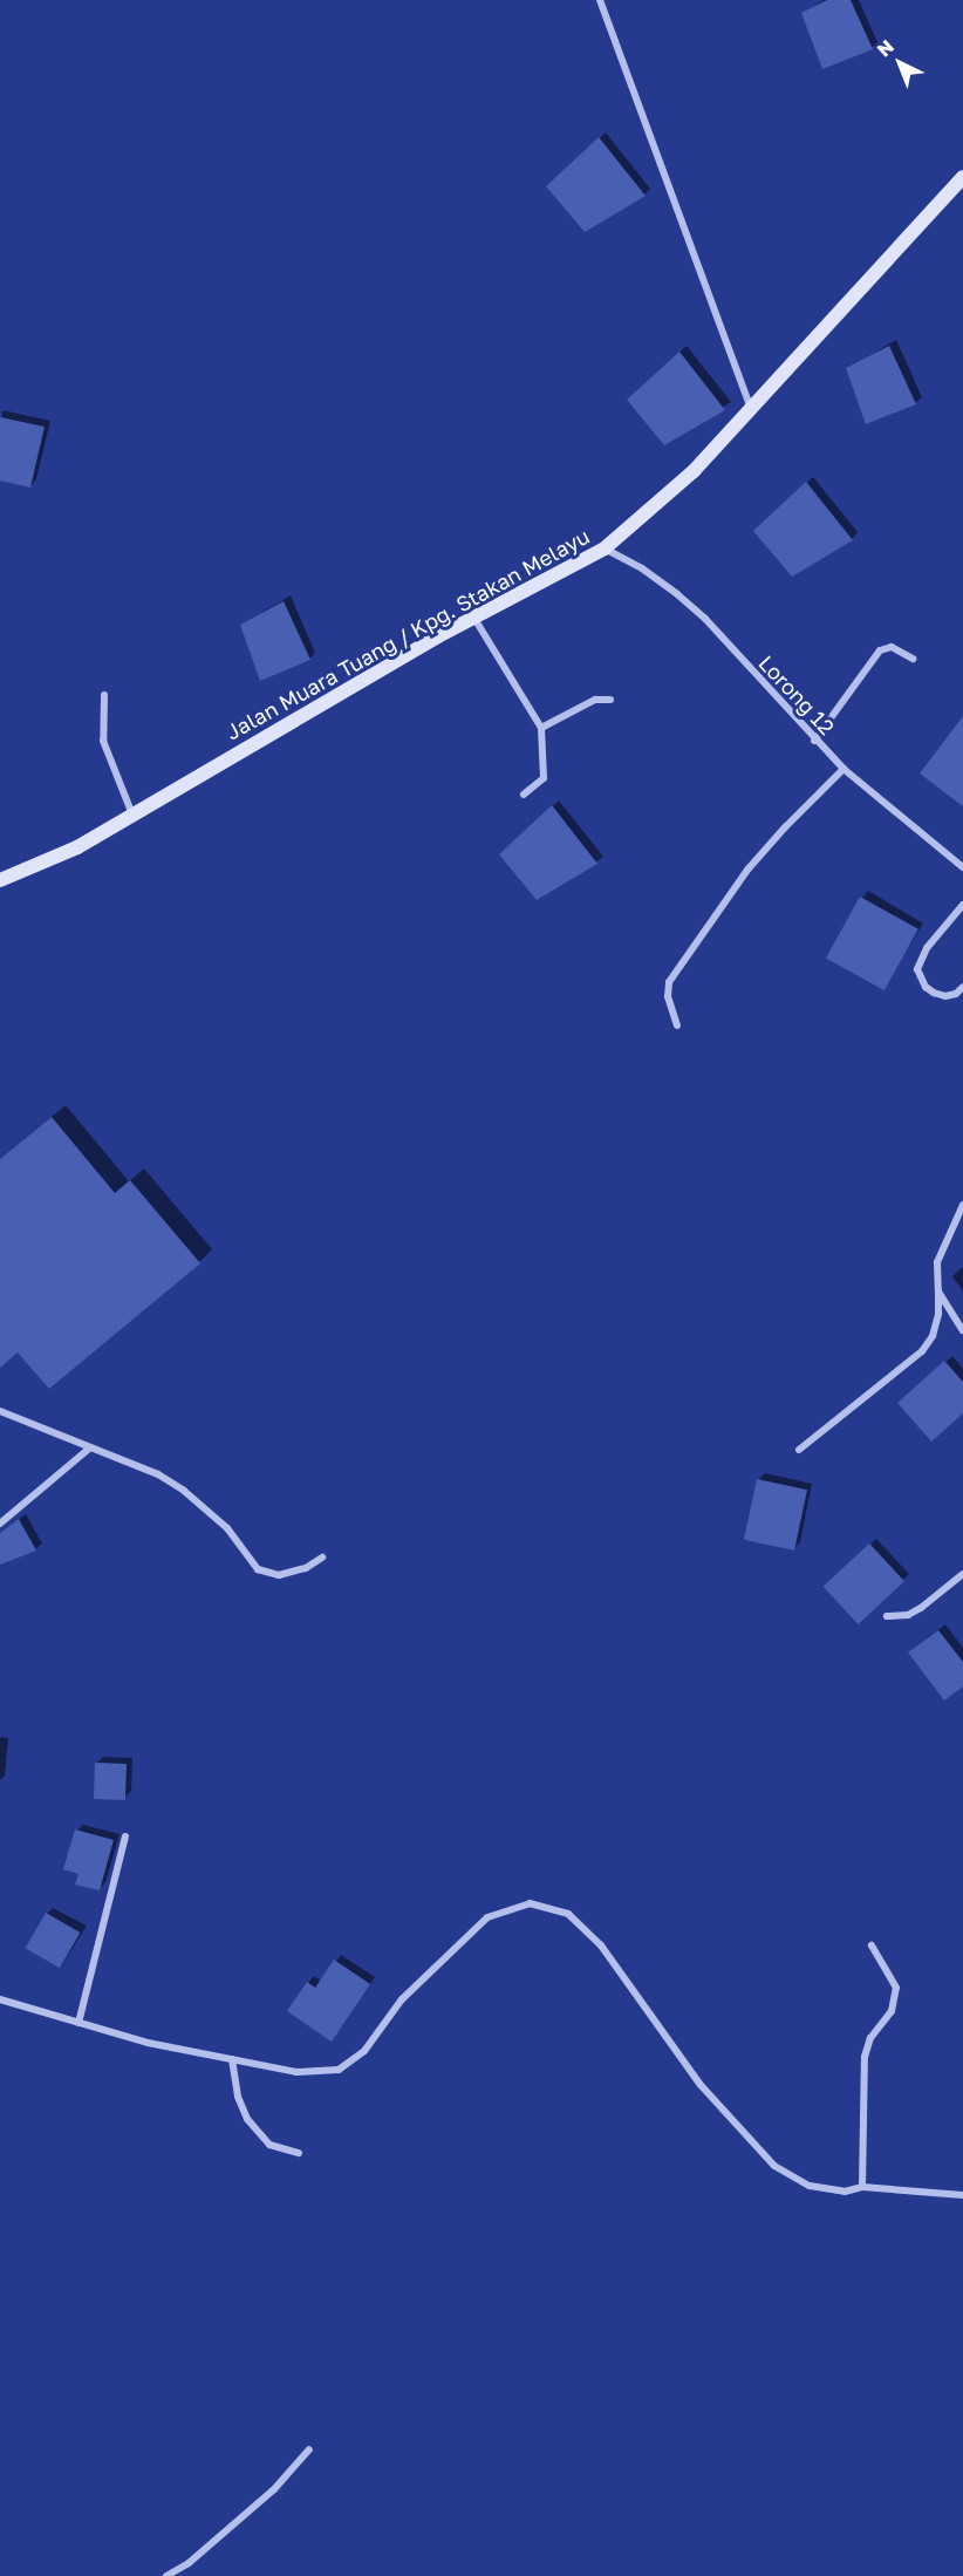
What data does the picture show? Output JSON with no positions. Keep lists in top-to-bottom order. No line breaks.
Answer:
{"streets":{"main road":["Jalan Muara Tuang / Kpg. Stakan Melayu"],"street":["Lorong 12"]},"crossings":[["Jalan Muara Tuang / Kpg. Stakan Melayu","Lorong 12"]],"north":"top left"}
